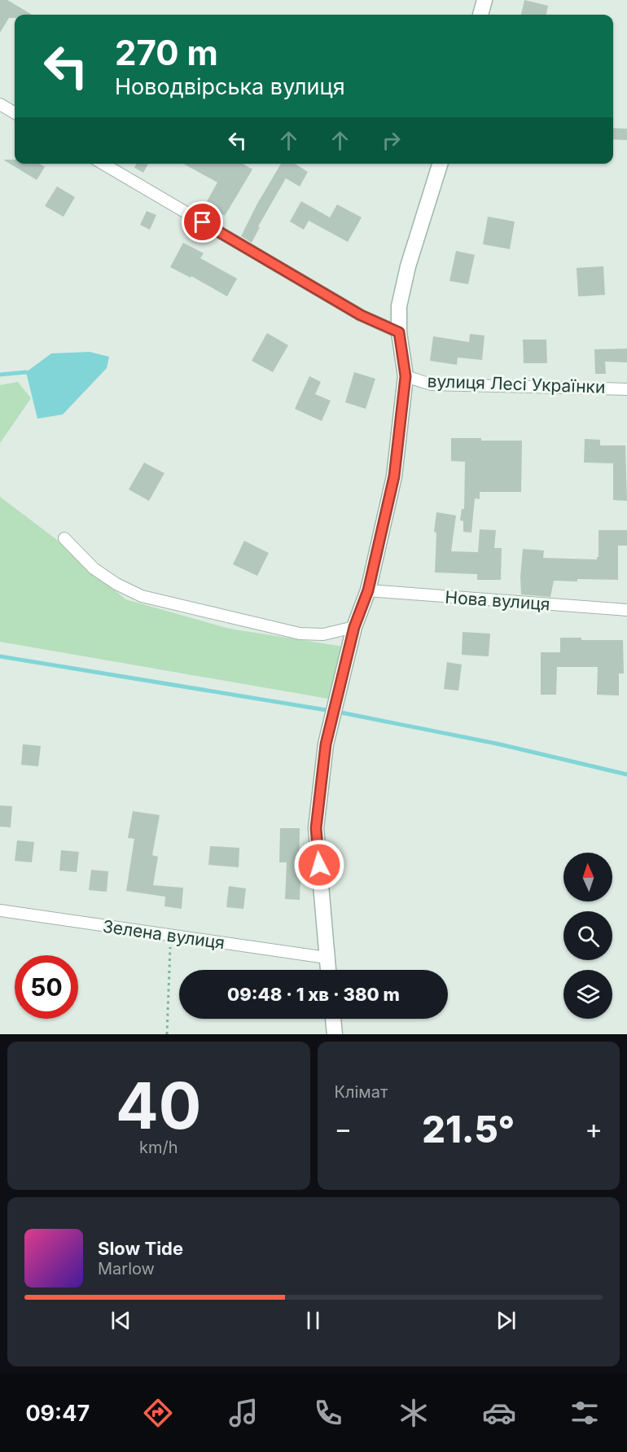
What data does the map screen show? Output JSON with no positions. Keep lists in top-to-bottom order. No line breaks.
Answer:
{"streets":{"street":["вулиця Лесі Українки","Нова вулиця","Зелена вулиця"]},"north":"top","page":{"turn":["270 m","Новодвірська вулиця"],"limit":"50","trip":"09:48 · 1 хв · 380 m","tile":[["40","km/h"],"Клімат"],"heat":["−","21.5°","+"],"song":["Slow Tide","Marlow"],"tabs":"09:47"}}
